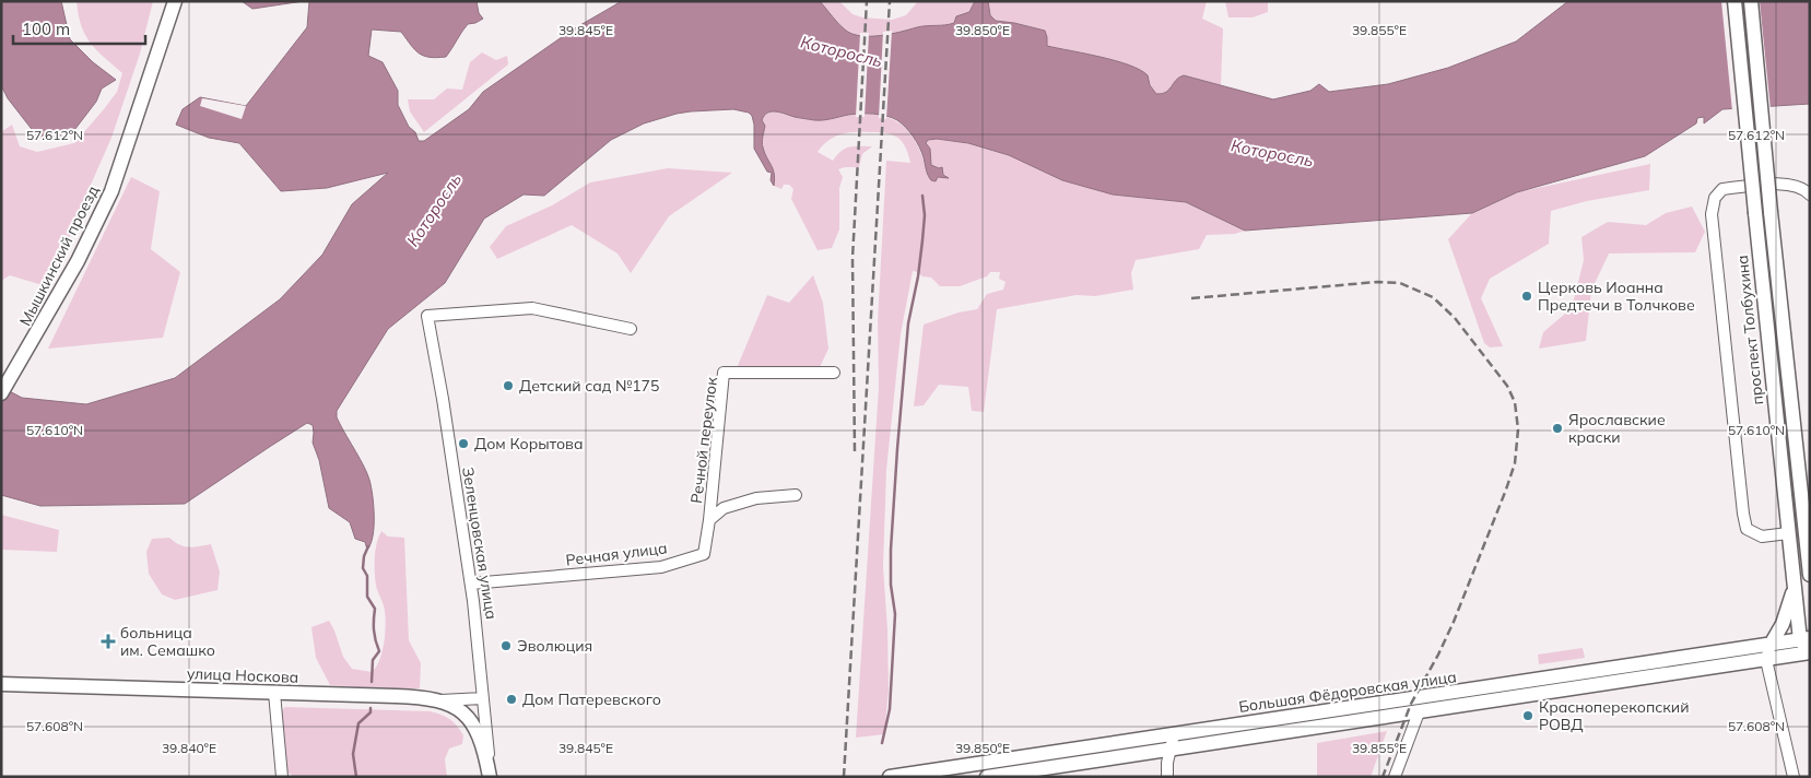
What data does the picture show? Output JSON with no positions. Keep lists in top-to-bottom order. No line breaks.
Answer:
{"streets":{"main road":["Мышкинский проезд","проспект Толбухина","Зеленцовская улица","улица Носкова","Большая Фёдоровская улица"],"street":["Речной переулок","Речная улица"]},"crossings":[["проспект Толбухина","Большая Фёдоровская улица"],["Речной переулок","Речная улица"],["Зеленцовская улица","Речная улица"],["Зеленцовская улица","улица Носкова"]],"water":["Которосль"],"places":{"other":["Церковь Иоанна Предтечи в Толчкове","Детский сад №175","Ярославские краски","Дом Корытова","Эволюция","Дом Патеревского","Красноперекопский РОВД"],"health":["больница им. Семашко"]},"scale_bar":"100 m","coordinates":["39.845°E","39.850°E","39.855°E","57.612°N","57.610°N","57.608°N","39.840°E"]}
